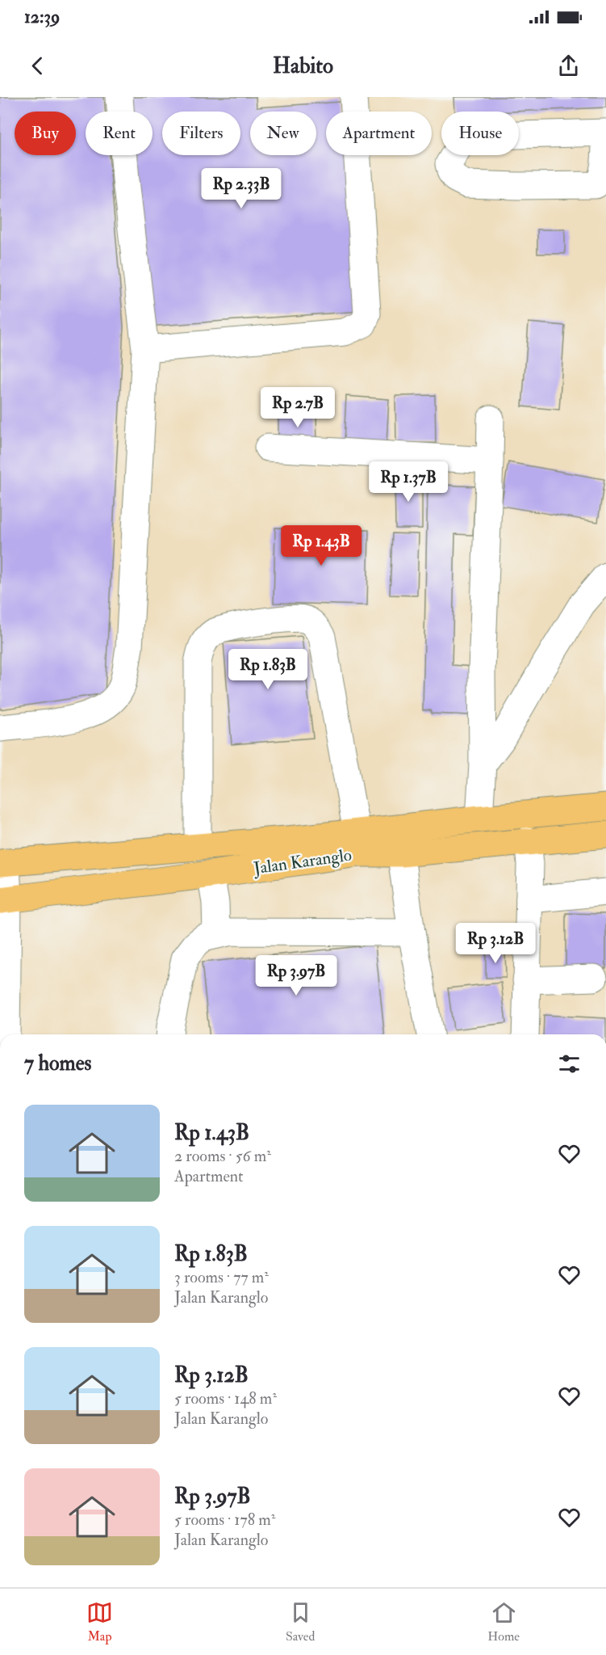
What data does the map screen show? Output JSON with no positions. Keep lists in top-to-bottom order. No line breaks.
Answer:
{"streets":{"highway":["Jalan Karanglo"]},"page":{"status":"12:39","header":"Habito","chip":["Buy","Rent","Filters","New","Apartment","House"],"price":["Rp 2.33B","Rp 2.7B","Rp 1.37B","Rp 1.43B","Rp 1.83B","Rp 3.12B","Rp 3.97B"],"heading":"7 homes","list":[{"name":"Rp 1.43B","note":"2 rooms · 56 m² · Apartment"},{"name":"Rp 1.83B","note":"3 rooms · 77 m² · Jalan Karanglo"},{"name":"Rp 3.12B","note":"5 rooms · 148 m² · Jalan Karanglo"},{"name":"Rp 3.97B","note":"5 rooms · 178 m² · Jalan Karanglo"}],"tabs":["Map","Saved","Home"]}}
